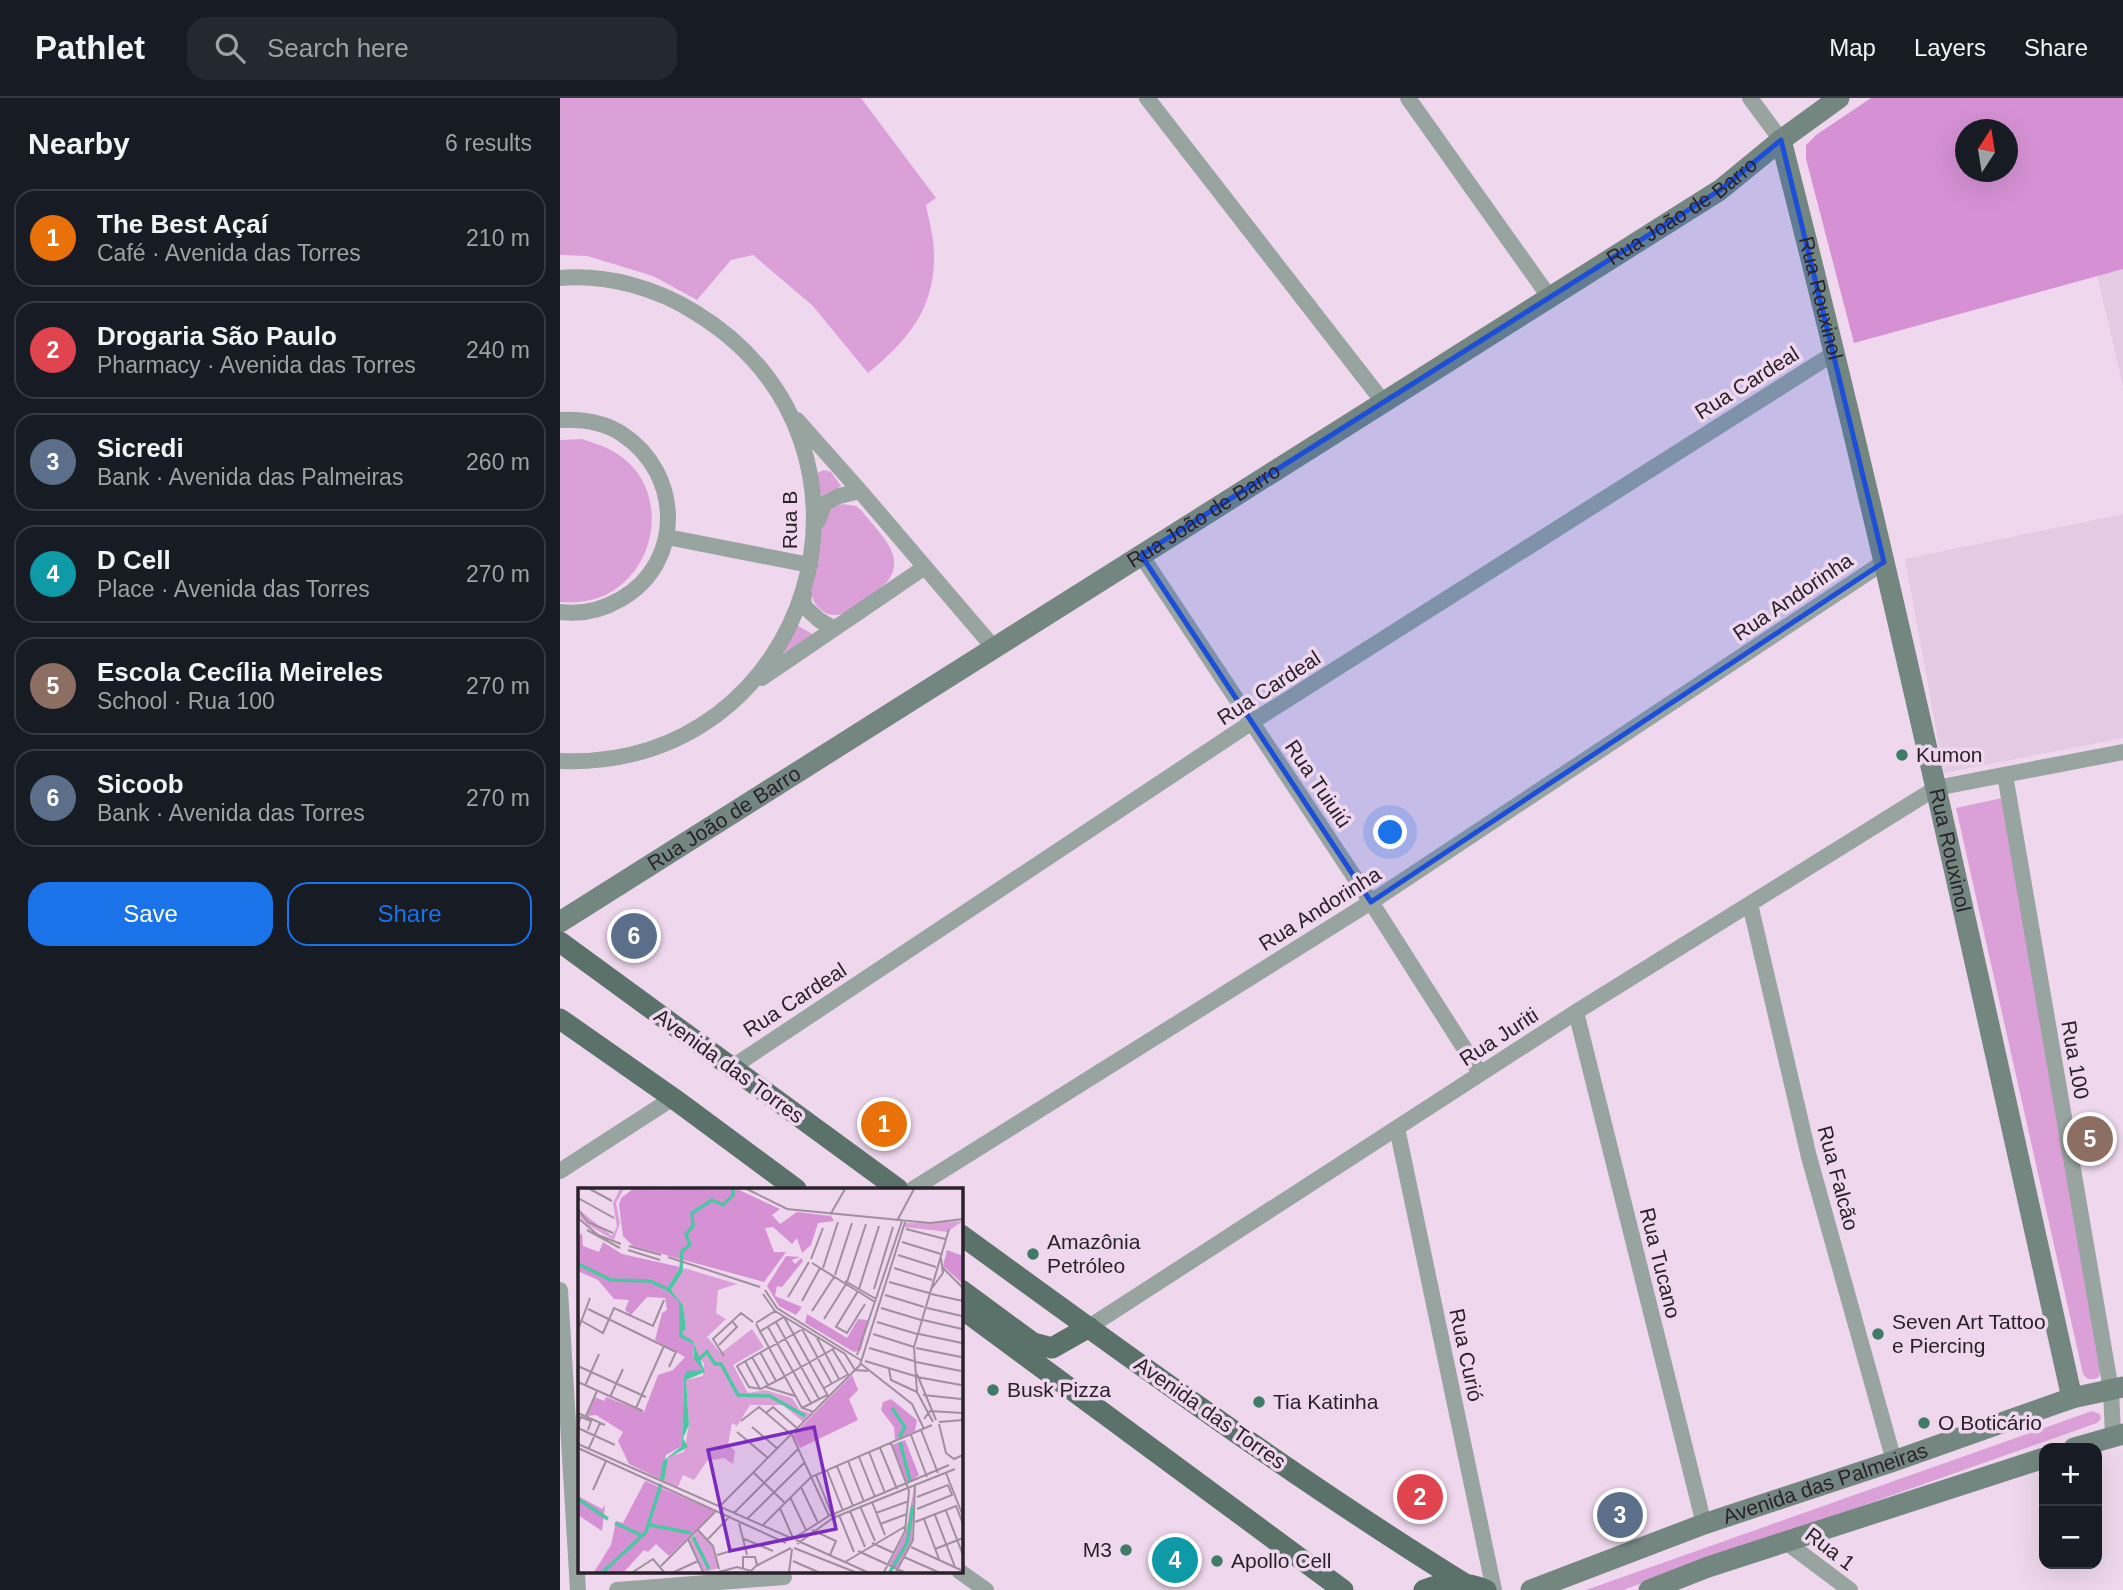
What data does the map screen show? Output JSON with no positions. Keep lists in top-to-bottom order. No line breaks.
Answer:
{"streets":{"main road":["Avenida das Torres"],"street":["Rua João de Barro","Rua Rouxinol","Rua Cardeal","Rua B","Rua Andorinha","Rua Tuiuiú","Rua Juriti","Rua 100","Rua Falcão","Rua Tucano","Rua Curió","Avenida das Palmeiras","Rua 1"]},"crossings":[["Rua João de Barro","Rua Rouxinol"],["Rua João de Barro","Rua Tuiuiú"],["Rua Rouxinol","Rua Cardeal"],["Rua Rouxinol","Rua Andorinha"],["Rua Rouxinol","Rua Juriti"],["Rua Rouxinol","Avenida das Palmeiras"],["Rua Cardeal","Rua Tuiuiú"],["Rua Cardeal","Avenida das Torres"],["Rua Andorinha","Rua Tuiuiú"],["Rua Tuiuiú","Rua Juriti"],["Rua Juriti","Avenida das Torres"],["Rua Juriti","Rua Falcão"],["Rua Juriti","Rua Tucano"],["Rua Juriti","Rua Curió"],["Rua 100","Avenida das Palmeiras"],["Rua Falcão","Avenida das Palmeiras"],["Rua Tucano","Avenida das Palmeiras"],["Avenida das Palmeiras","Rua 1"]],"places":["Kumon","Amazônia Petróleo","Seven Art Tattoo e Piercing","Busk Pizza","Tia Katinha","O Boticário","M3","Apollo Cell"],"north":"top","page":{"header":"Pathlet","search":"Search here","nav":["Map","Layers","Share"],"heading":["Nearby","6 results"],"list":[{"mark":"1","name":"The Best Açaí","note":"Café · Avenida das Torres","value":"210 m"},{"mark":"2","name":"Drogaria São Paulo","note":"Pharmacy · Avenida das Torres","value":"240 m"},{"mark":"3","name":"Sicredi","note":"Bank · Avenida das Palmeiras","value":"260 m"},{"mark":"4","name":"D Cell","note":"Place · Avenida das Torres","value":"270 m"},{"mark":"5","name":"Escola Cecília Meireles","note":"School · Rua 100","value":"270 m"},{"mark":"6","name":"Sicoob","note":"Bank · Avenida das Torres","value":"270 m"}],"buttons":["Save","Share"],"pins":["6","1","5","2","3","4"],"map_buttons":["+","−"]}}
